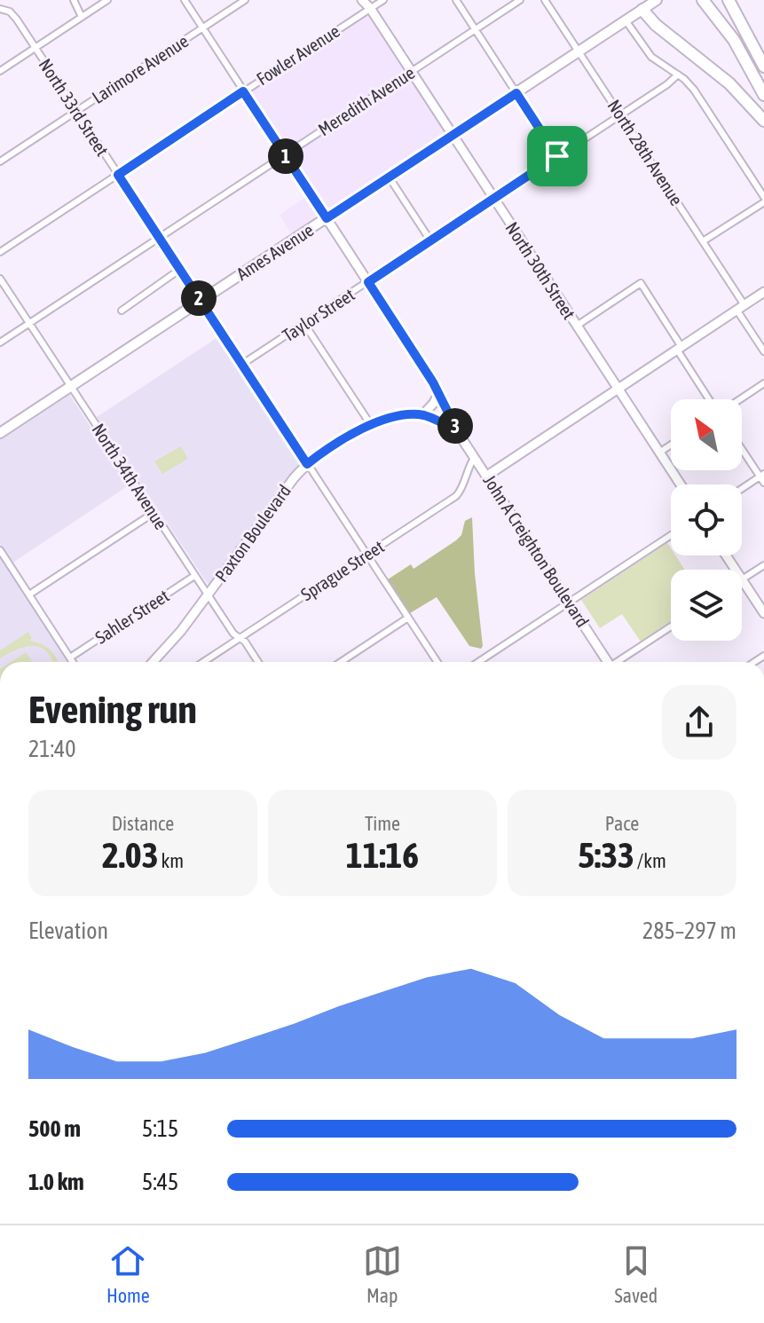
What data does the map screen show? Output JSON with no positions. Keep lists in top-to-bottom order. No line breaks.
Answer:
{"streets":{"main road":["Ames Avenue"],"street":["Fowler Avenue","Larimore Avenue","Meredith Avenue","North 33rd Street","North 28th Avenue","North 30th Street","Taylor Street","North 34th Avenue","Paxton Boulevard","John A Creighton Boulevard","Sprague Street","Sahler Street"]},"crossings":[["Fowler Avenue","North 33rd Street"],["Fowler Avenue","North 30th Street"],["Larimore Avenue","North 33rd Street"],["Meredith Avenue","North 33rd Street"],["Meredith Avenue","North 30th Street"],["Meredith Avenue","North 34th Avenue"],["North 33rd Street","Ames Avenue"],["North 33rd Street","Taylor Street"],["North 33rd Street","Paxton Boulevard"],["North 33rd Street","Sprague Street"],["North 28th Avenue","Ames Avenue"],["North 28th Avenue","Taylor Street"],["Ames Avenue","North 30th Street"],["Ames Avenue","North 34th Avenue"],["Ames Avenue","John A Creighton Boulevard"],["North 30th Street","Taylor Street"],["Taylor Street","John A Creighton Boulevard"],["North 34th Avenue","Paxton Boulevard"],["North 34th Avenue","Sprague Street"],["North 34th Avenue","Sahler Street"],["John A Creighton Boulevard","Sprague Street"]],"north":"top left","page":{"pins":["1","2","3"],"heading":["Evening run","21:40"],"stats":[["Distance","2.03 km"],["Time","11:16"],["Pace","5:33 /km"]],"chart":["Elevation","285–297 m"],"list":[{"name":"500 m","note":"5:15"},{"name":"1.0 km","note":"5:45"}],"tabs":["Home","Map","Saved"]}}
